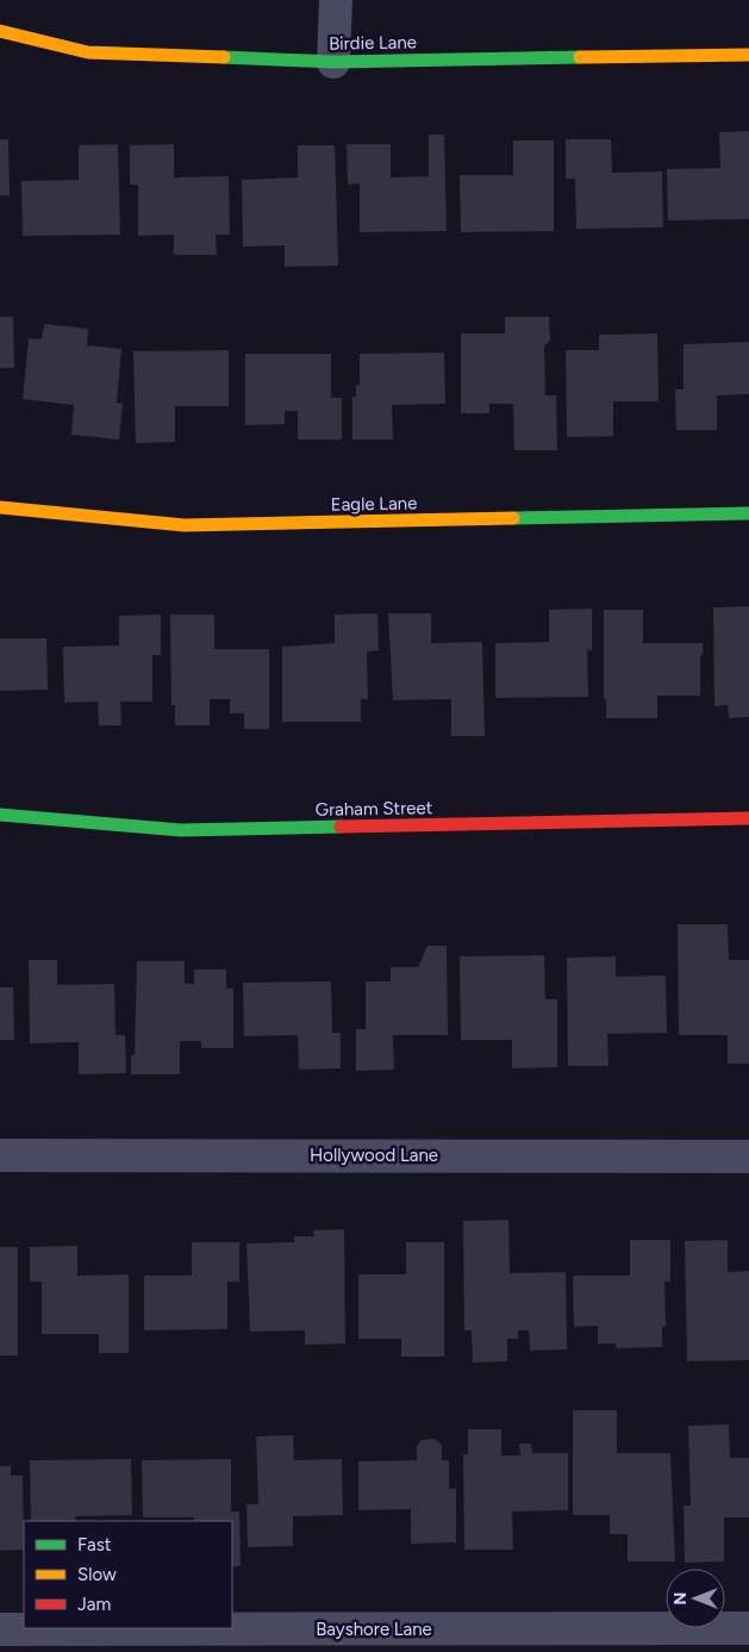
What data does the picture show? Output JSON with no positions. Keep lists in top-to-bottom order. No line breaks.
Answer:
{"streets":{"street":["Birdie Lane","Eagle Lane","Graham Street","Hollywood Lane","Bayshore Lane"]},"legend":["Fast","Slow","Jam"],"north":"left"}
